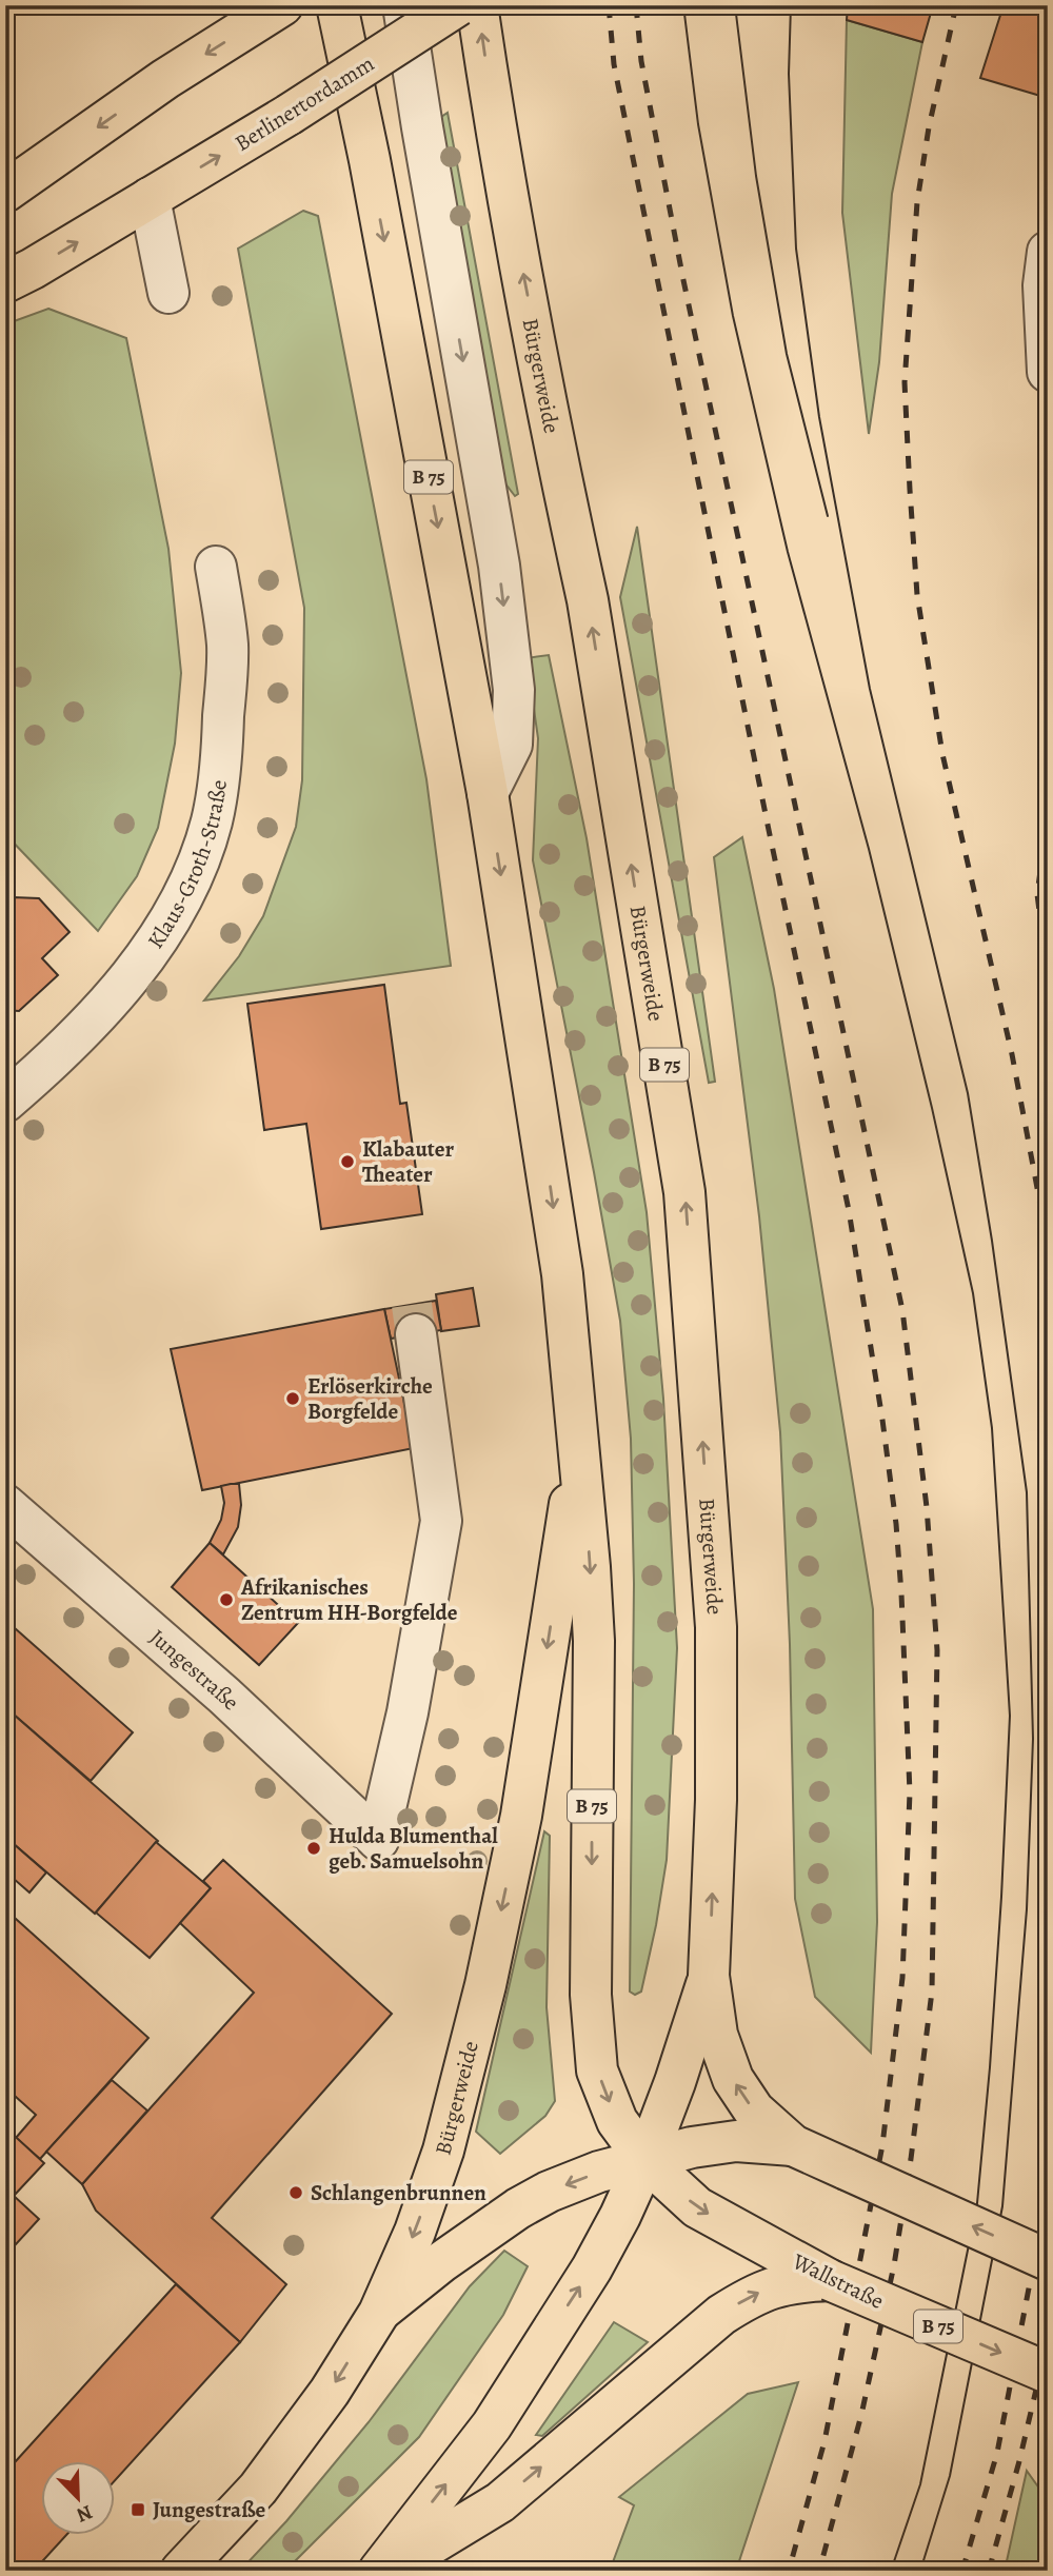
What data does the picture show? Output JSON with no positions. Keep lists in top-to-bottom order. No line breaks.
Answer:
{"streets":{"main road":["Berlinertordamm","Bürgerweide","B 75","Wallstraße"],"street":["Klaus-Groth-Straße","Jungestraße"]},"crossings":[["Bürgerweide","B 75"],["Bürgerweide","Wallstraße"]],"places":{"other":["Klabauter Theater","Erlöserkirche Borgfelde","Afrikanisches Zentrum HH-Borgfelde","Hulda Blumenthal geb. Samuelsohn","Schlangenbrunnen"],"transit":["Jungestraße"]},"north":"bottom right"}
